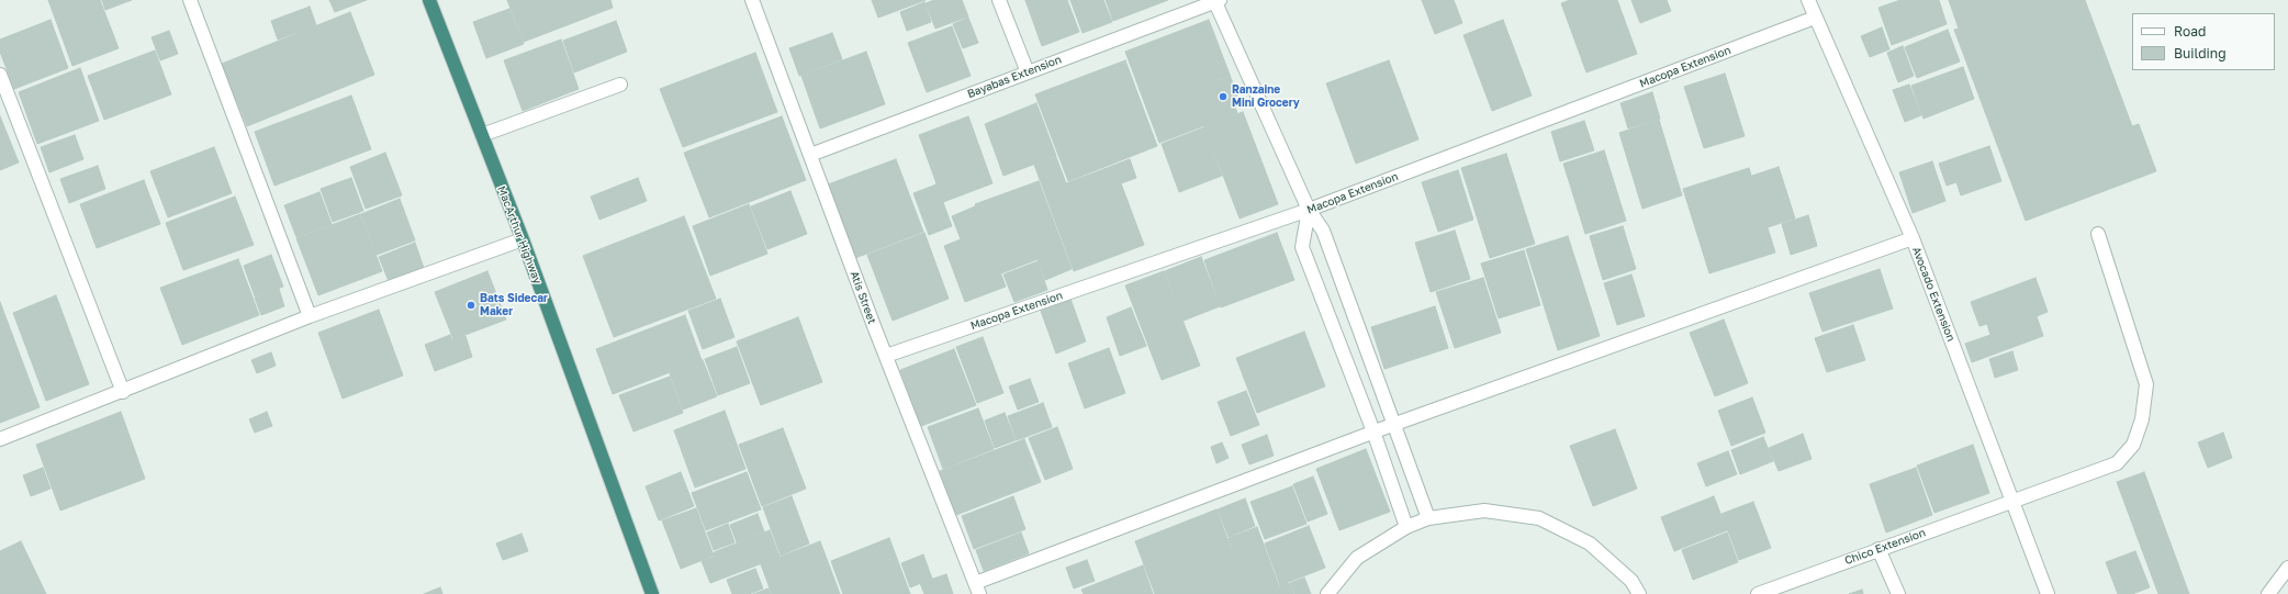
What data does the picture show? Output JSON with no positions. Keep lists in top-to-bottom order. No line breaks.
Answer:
{"streets":{"highway":["MacArthur Highway"],"street":["Macopa Extension","Bayabas Extension","Avocado Extension","Atis Street","Chico Extension"]},"crossings":[["Macopa Extension","Avocado Extension"],["Macopa Extension","Atis Street"],["Bayabas Extension","Atis Street"],["Avocado Extension","Chico Extension"]],"places":["Ranzaine Mini Grocery","Bats Sidecar Maker"],"legend":["Road","Building"]}
